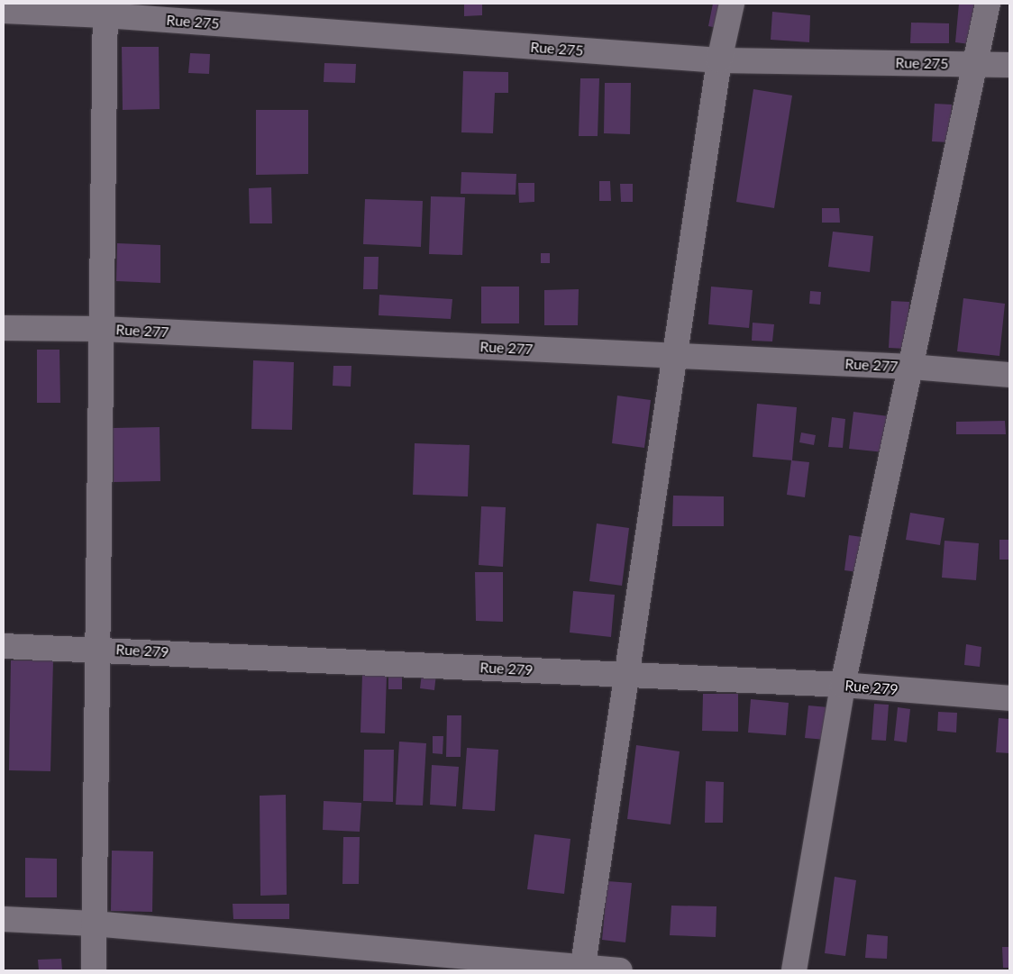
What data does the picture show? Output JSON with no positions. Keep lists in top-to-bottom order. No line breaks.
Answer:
{"streets":{"street":["Rue 275","Rue 277","Rue 279"]}}
